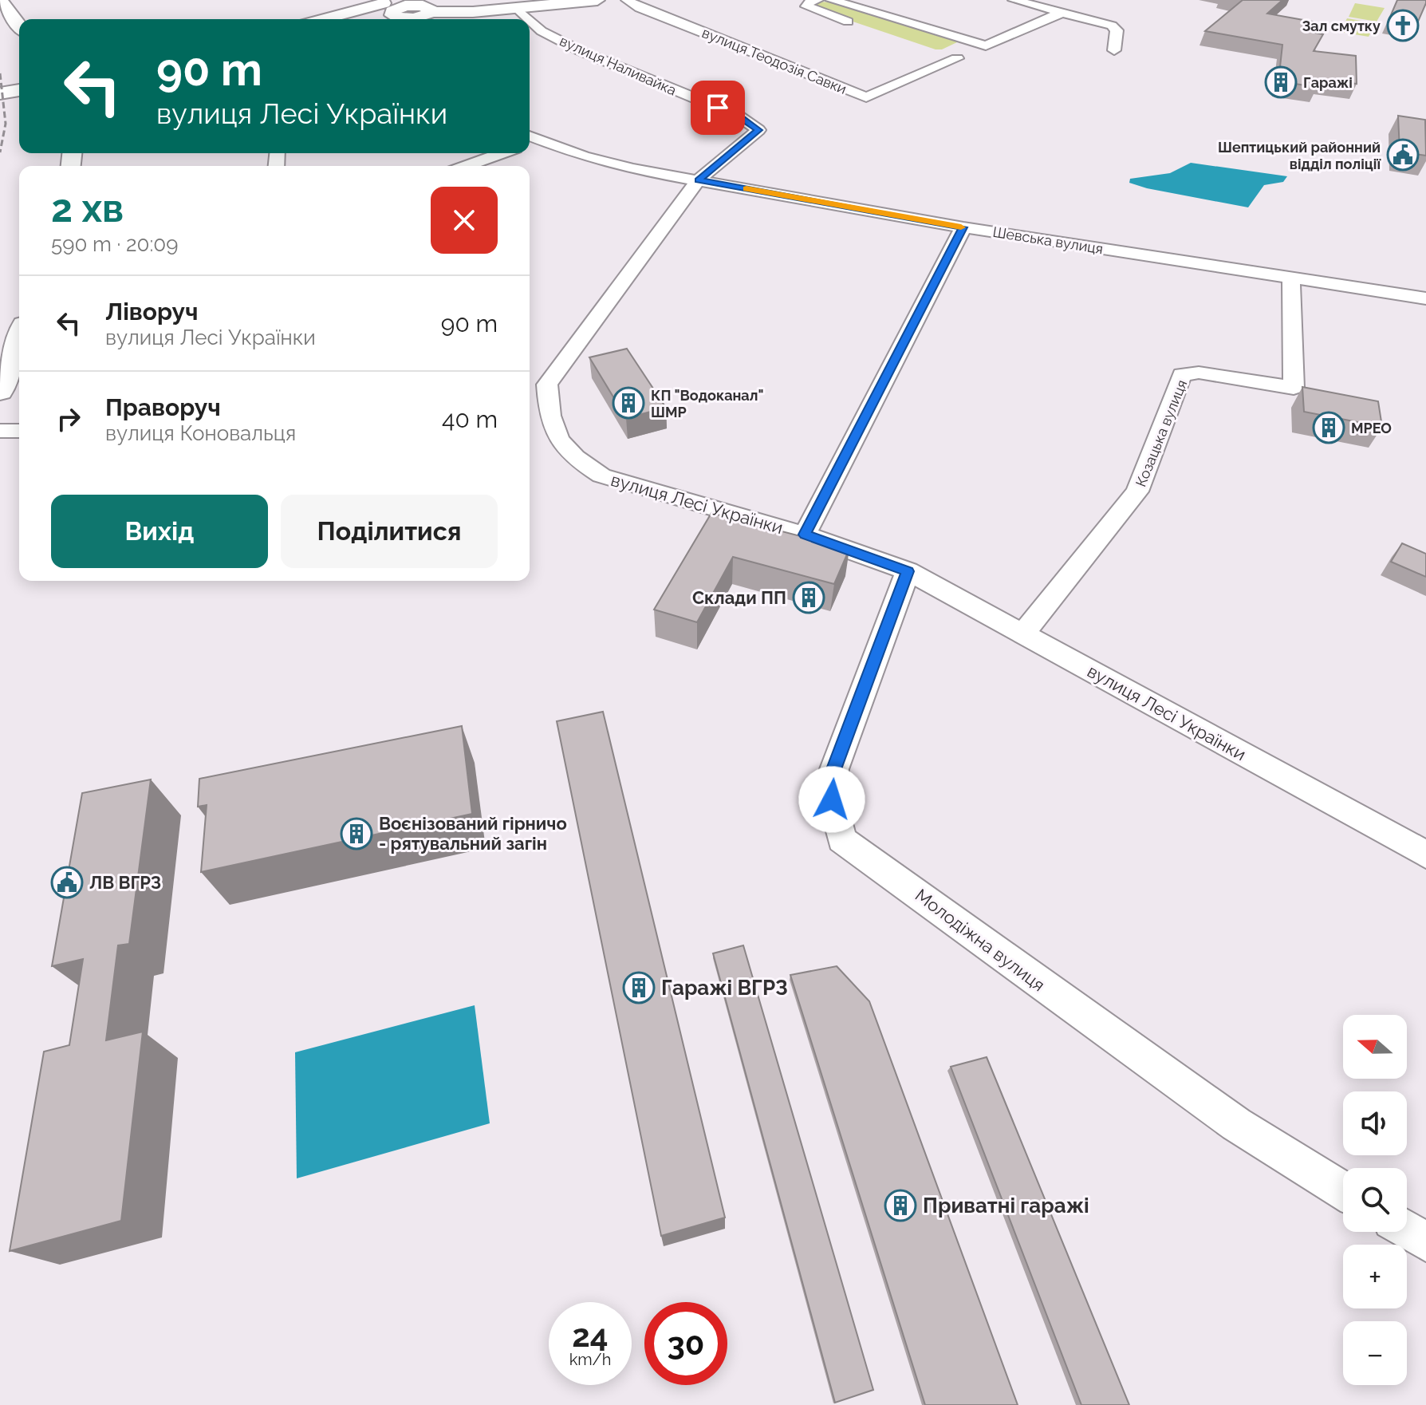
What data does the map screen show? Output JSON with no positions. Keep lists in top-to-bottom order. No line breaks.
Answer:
{"streets":{"street":["вулиця Теодозія Савки","вулиця Наливайка","Шевська вулиця","Козацька вулиця","вулиця Лесі Українки","Молодіжна вулиця"]},"crossings":[["вулиця Наливайка","Шевська вулиця"],["вулиця Наливайка","вулиця Лесі Українки"],["Шевська вулиця","Козацька вулиця"],["Шевська вулиця","вулиця Лесі Українки"],["Козацька вулиця","вулиця Лесі Українки"],["вулиця Лесі Українки","Молодіжна вулиця"]],"places":{"church":["Зал смутку"],"building":["Гаражі","КП \"Водоканал\" ШМР","МРЕО","Склади ПП","Воєнізований гірничо - рятувальний загін","Гаражі ВГРЗ","Приватні гаражі"],"public building":["Шептицький районний відділ поліції","ЛВ ВГРЗ"]},"north":"left","page":{"turn":["90 m","вулиця Лесі Українки"],"heading":["2 хв","590 m · 20:09"],"list":[{"name":"Ліворуч","note":"вулиця Лесі Українки","value":"90 m"},{"name":"Праворуч","note":"вулиця Коновальця","value":"40 m"}],"buttons":["Вихід","Поділитися"],"map_buttons":["+","−"],"speed":"24 km/h","limit":"30"}}
